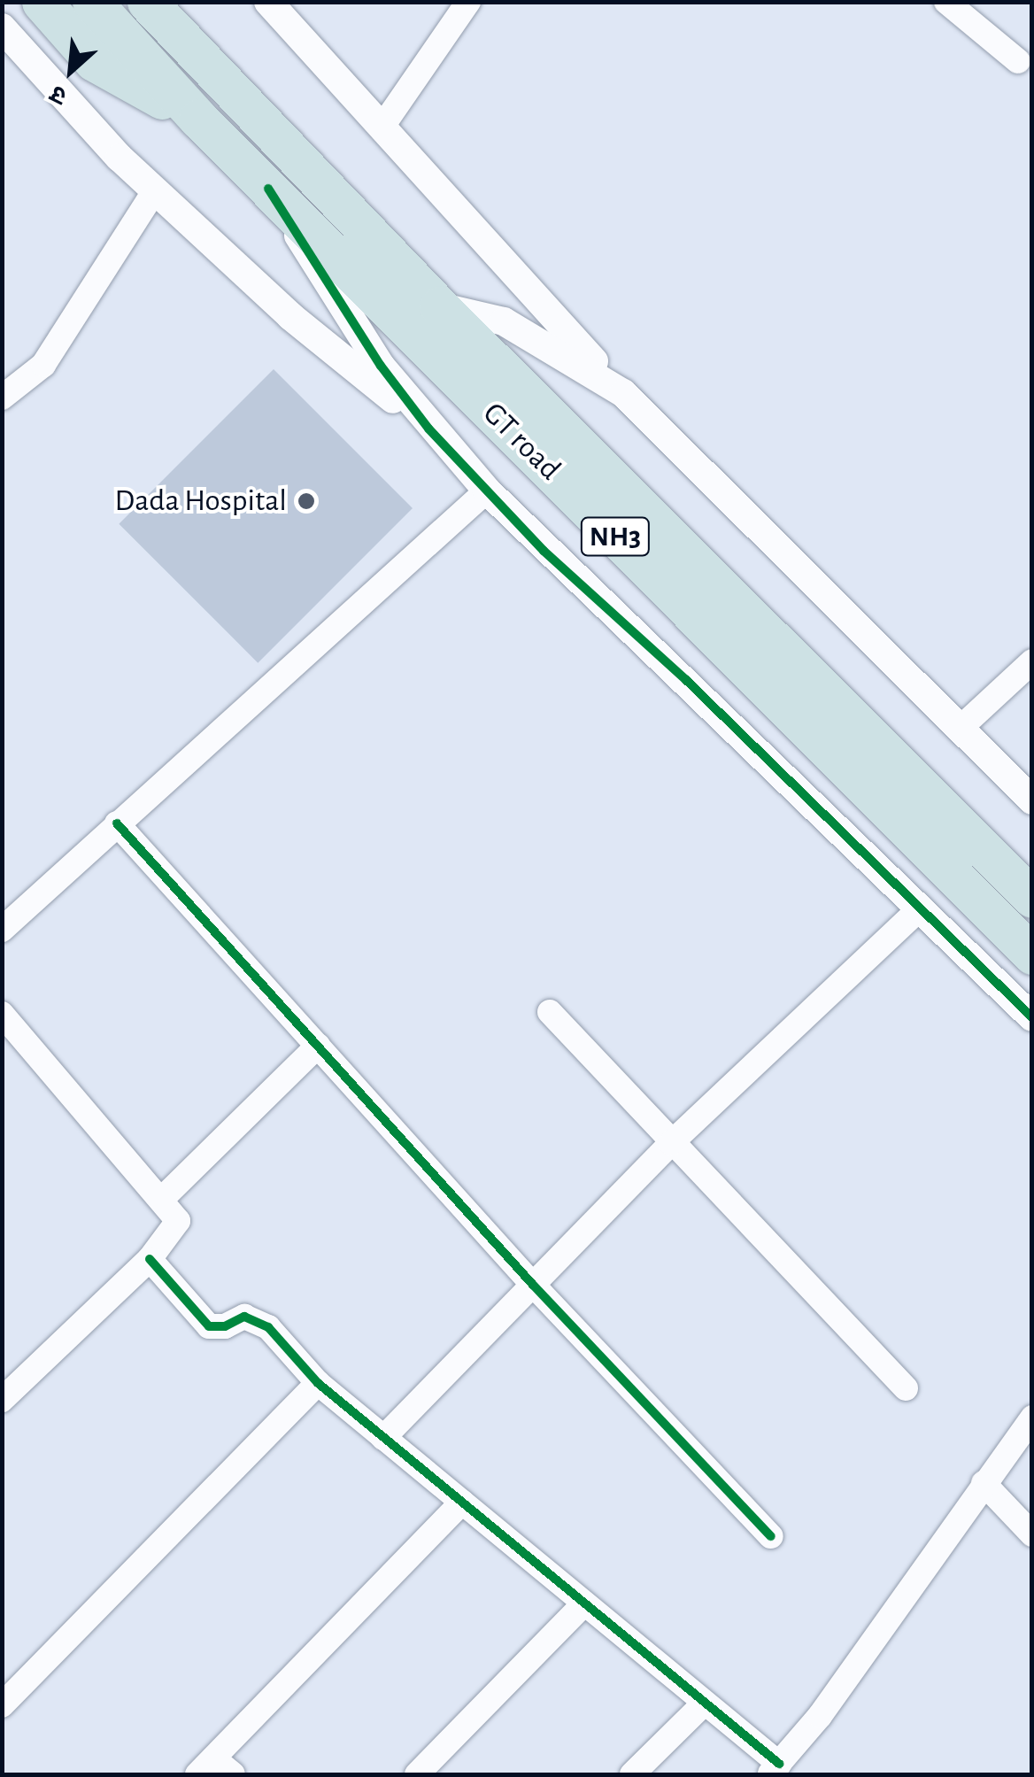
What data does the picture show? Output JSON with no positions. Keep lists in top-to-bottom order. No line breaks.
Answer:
{"streets":{"highway":["GT road","NH3"]},"crossings":[["GT road","NH3"]],"places":["Dada Hospital"],"north":"bottom left"}
